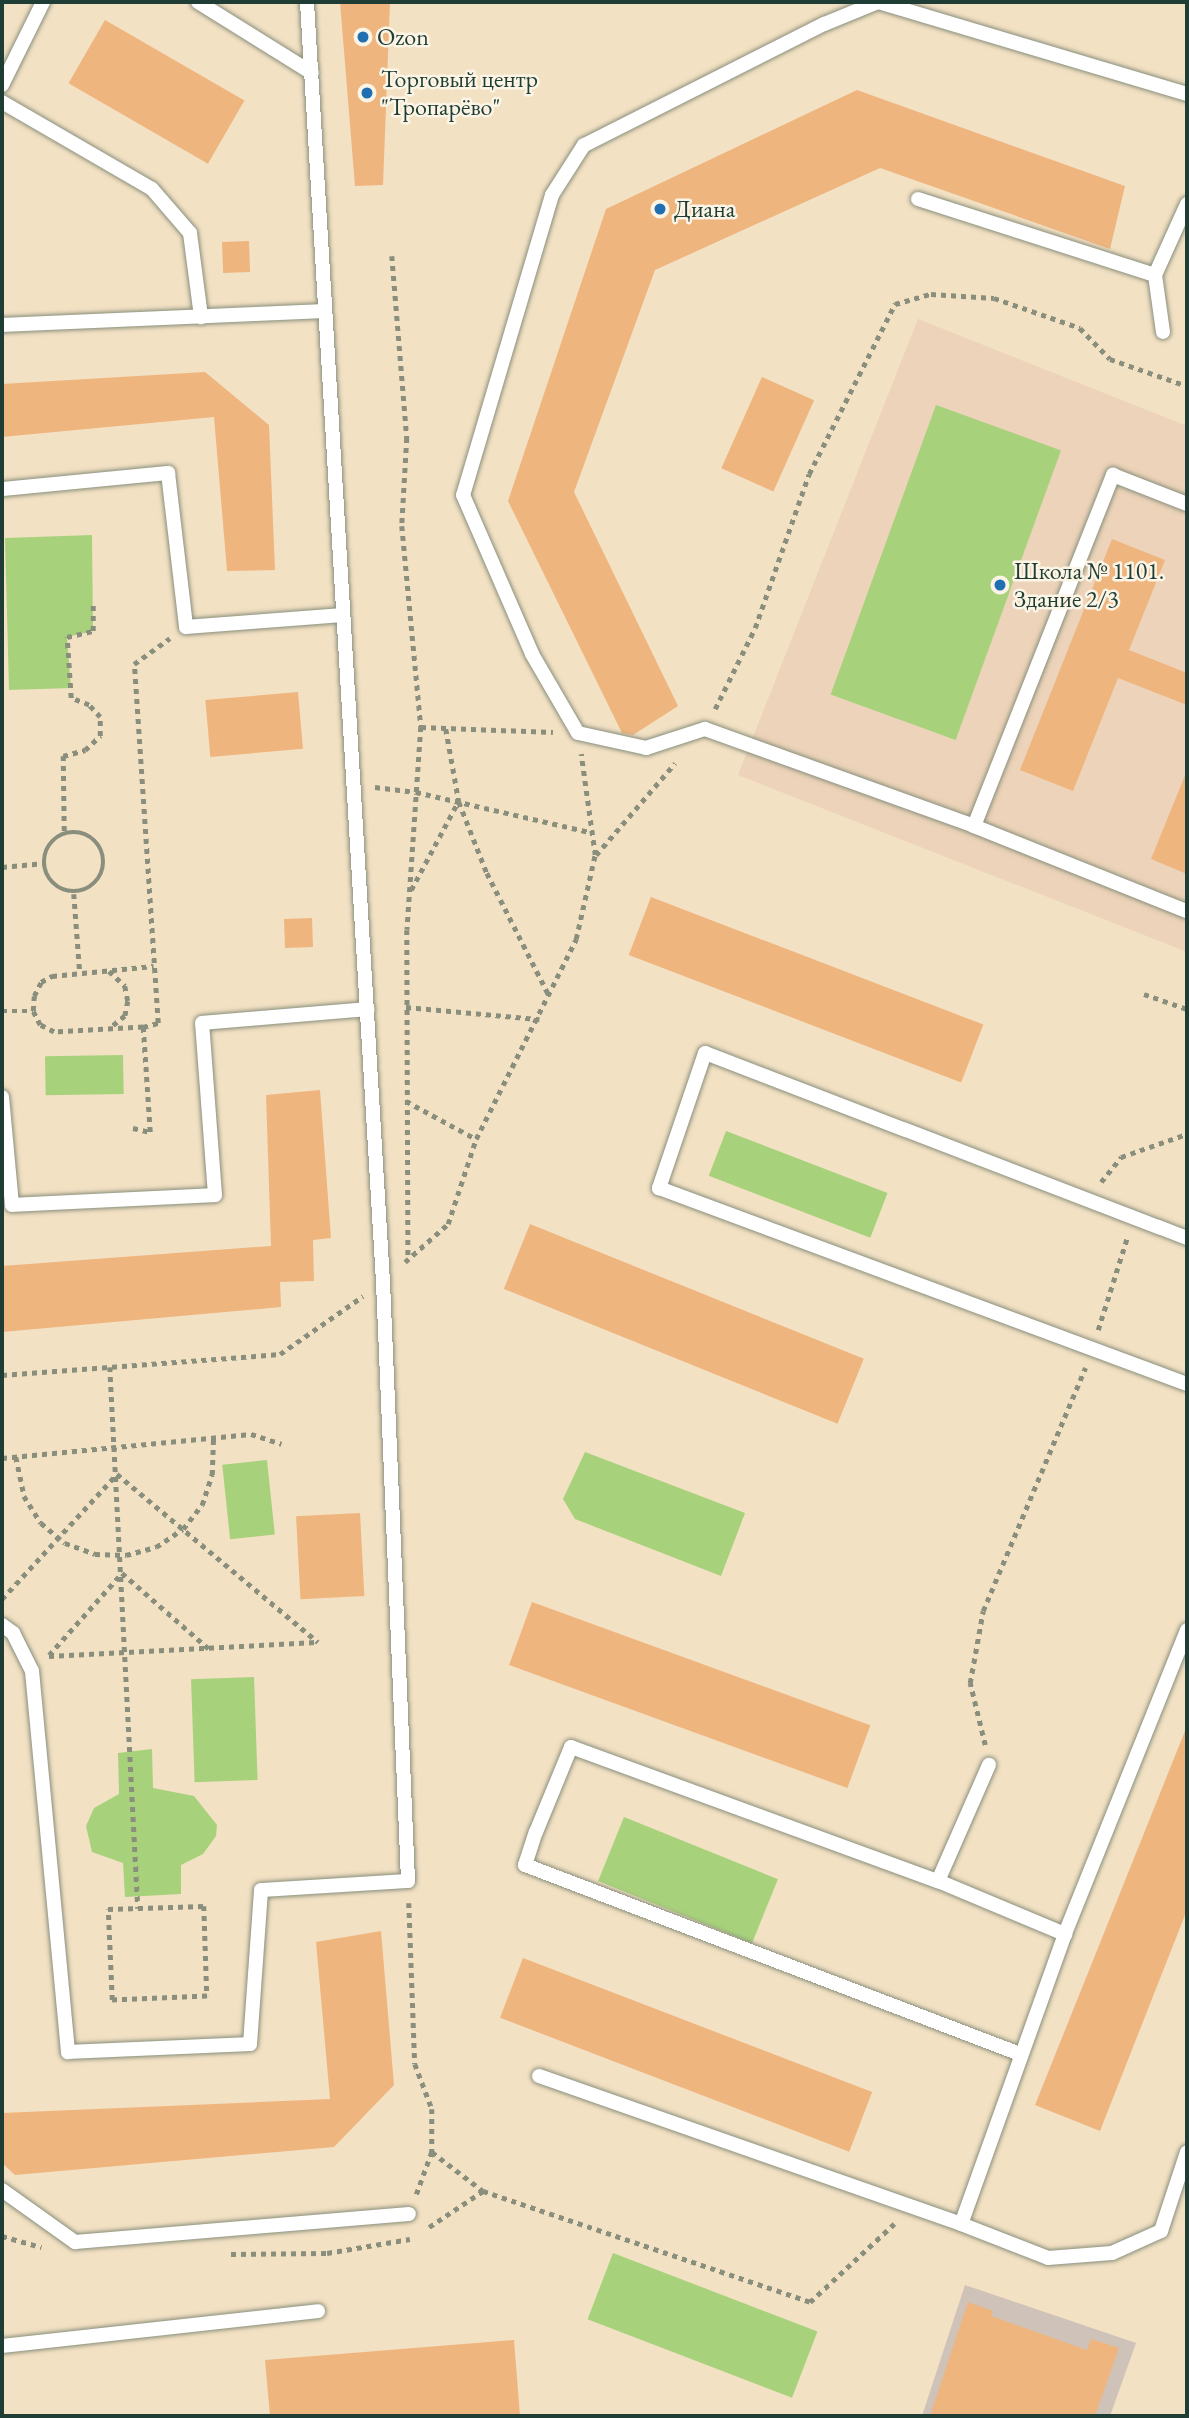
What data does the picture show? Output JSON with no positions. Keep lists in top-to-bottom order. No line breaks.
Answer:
{"places":["Ozon","Торговый центр \"Тропарёво\"","Диана","Школа № 1101. Здание 2/3"]}
